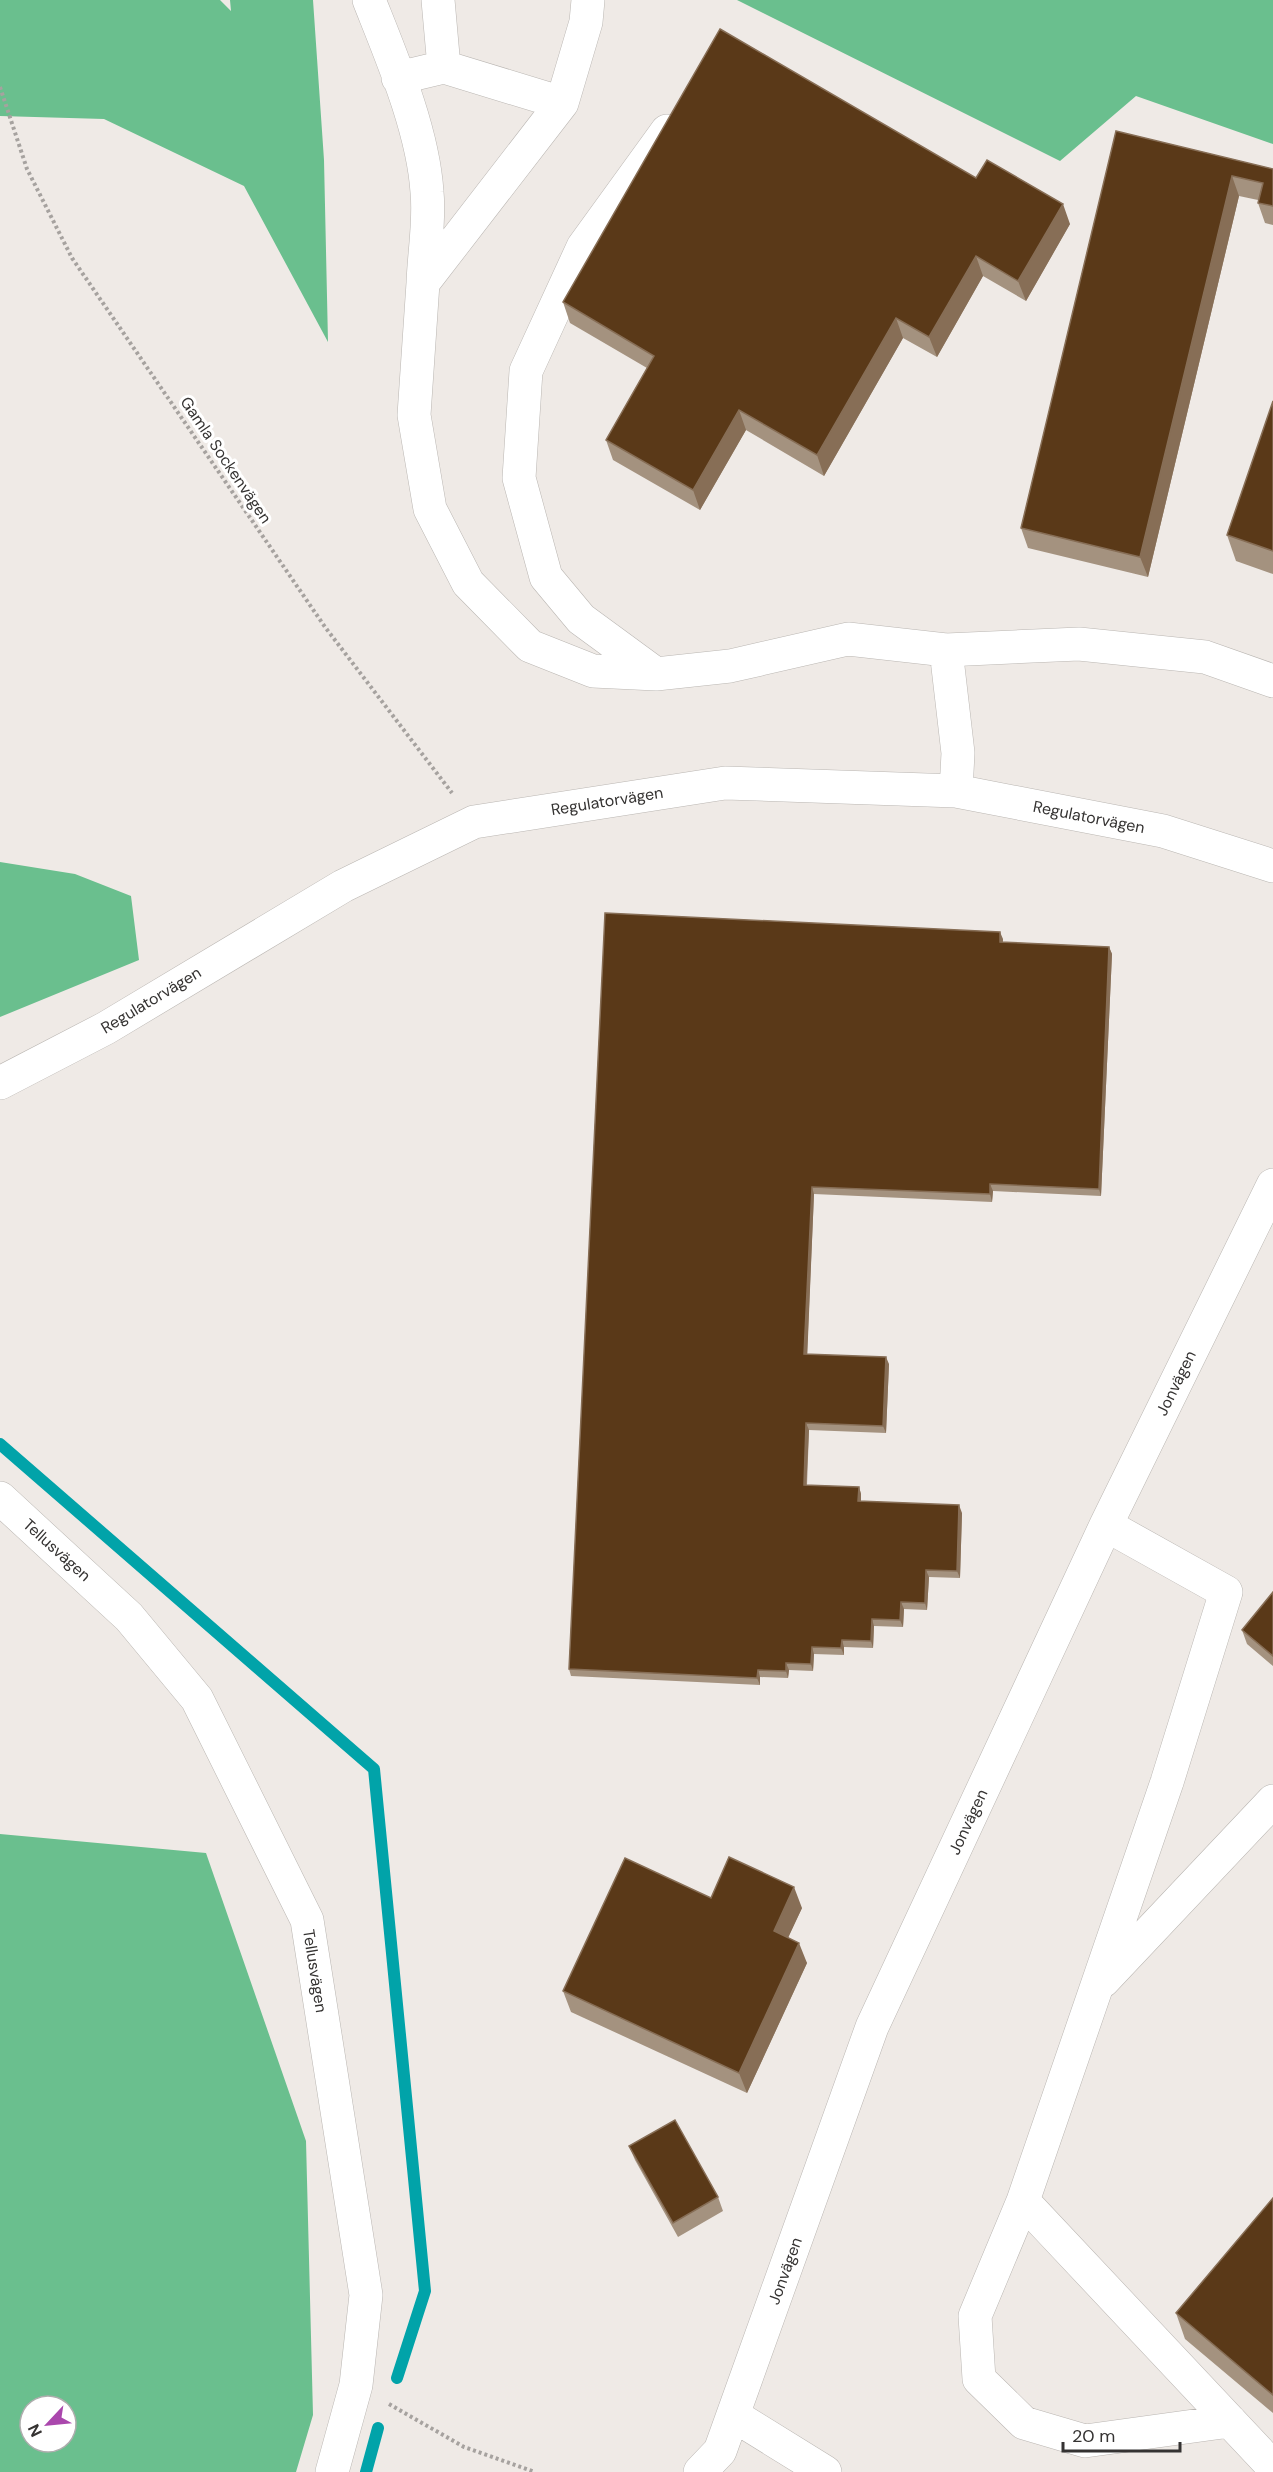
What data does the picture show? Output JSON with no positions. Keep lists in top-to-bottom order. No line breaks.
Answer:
{"streets":{"street":["Regulatorvägen","Jonvägen","Tellusvägen"],"path":["Gamla Sockenvägen"]},"crossings":[["Gamla Sockenvägen","Regulatorvägen"]],"scale_bar":"20 m","north":"bottom left"}
